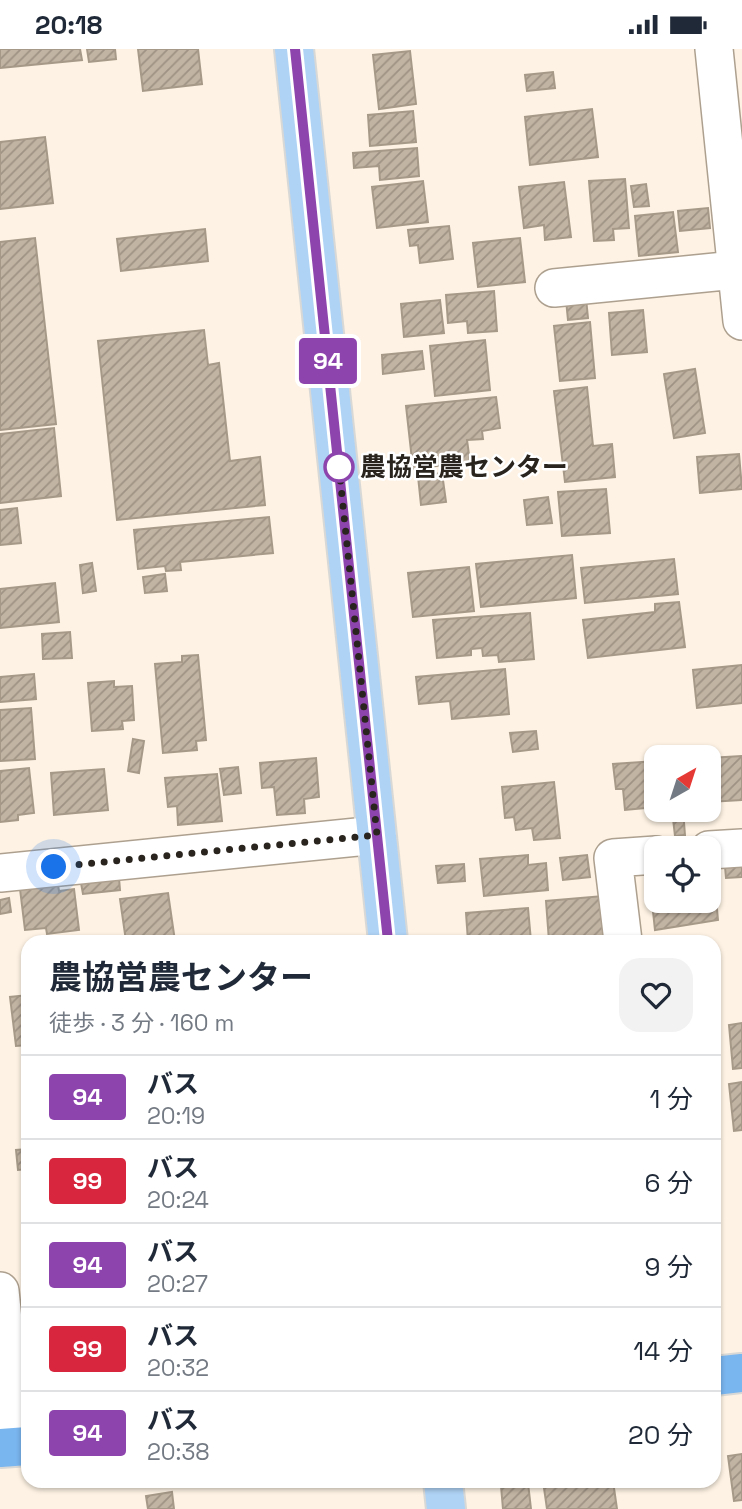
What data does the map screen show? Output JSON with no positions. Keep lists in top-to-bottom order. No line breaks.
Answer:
{"places":["農協営農センター"],"lines":["bus line 94"],"north":"top right","page":{"status":"20:18","on_map":"94","heading":["農協営農センター","徒歩 · 3 分 · 160 m"],"list":[{"mark":"94","name":"バス","note":"20:19","value":"1 分"},{"mark":"99","name":"バス","note":"20:24","value":"6 分"},{"mark":"94","name":"バス","note":"20:27","value":"9 分"},{"mark":"99","name":"バス","note":"20:32","value":"14 分"},{"mark":"94","name":"バス","note":"20:38","value":"20 分"}]}}
